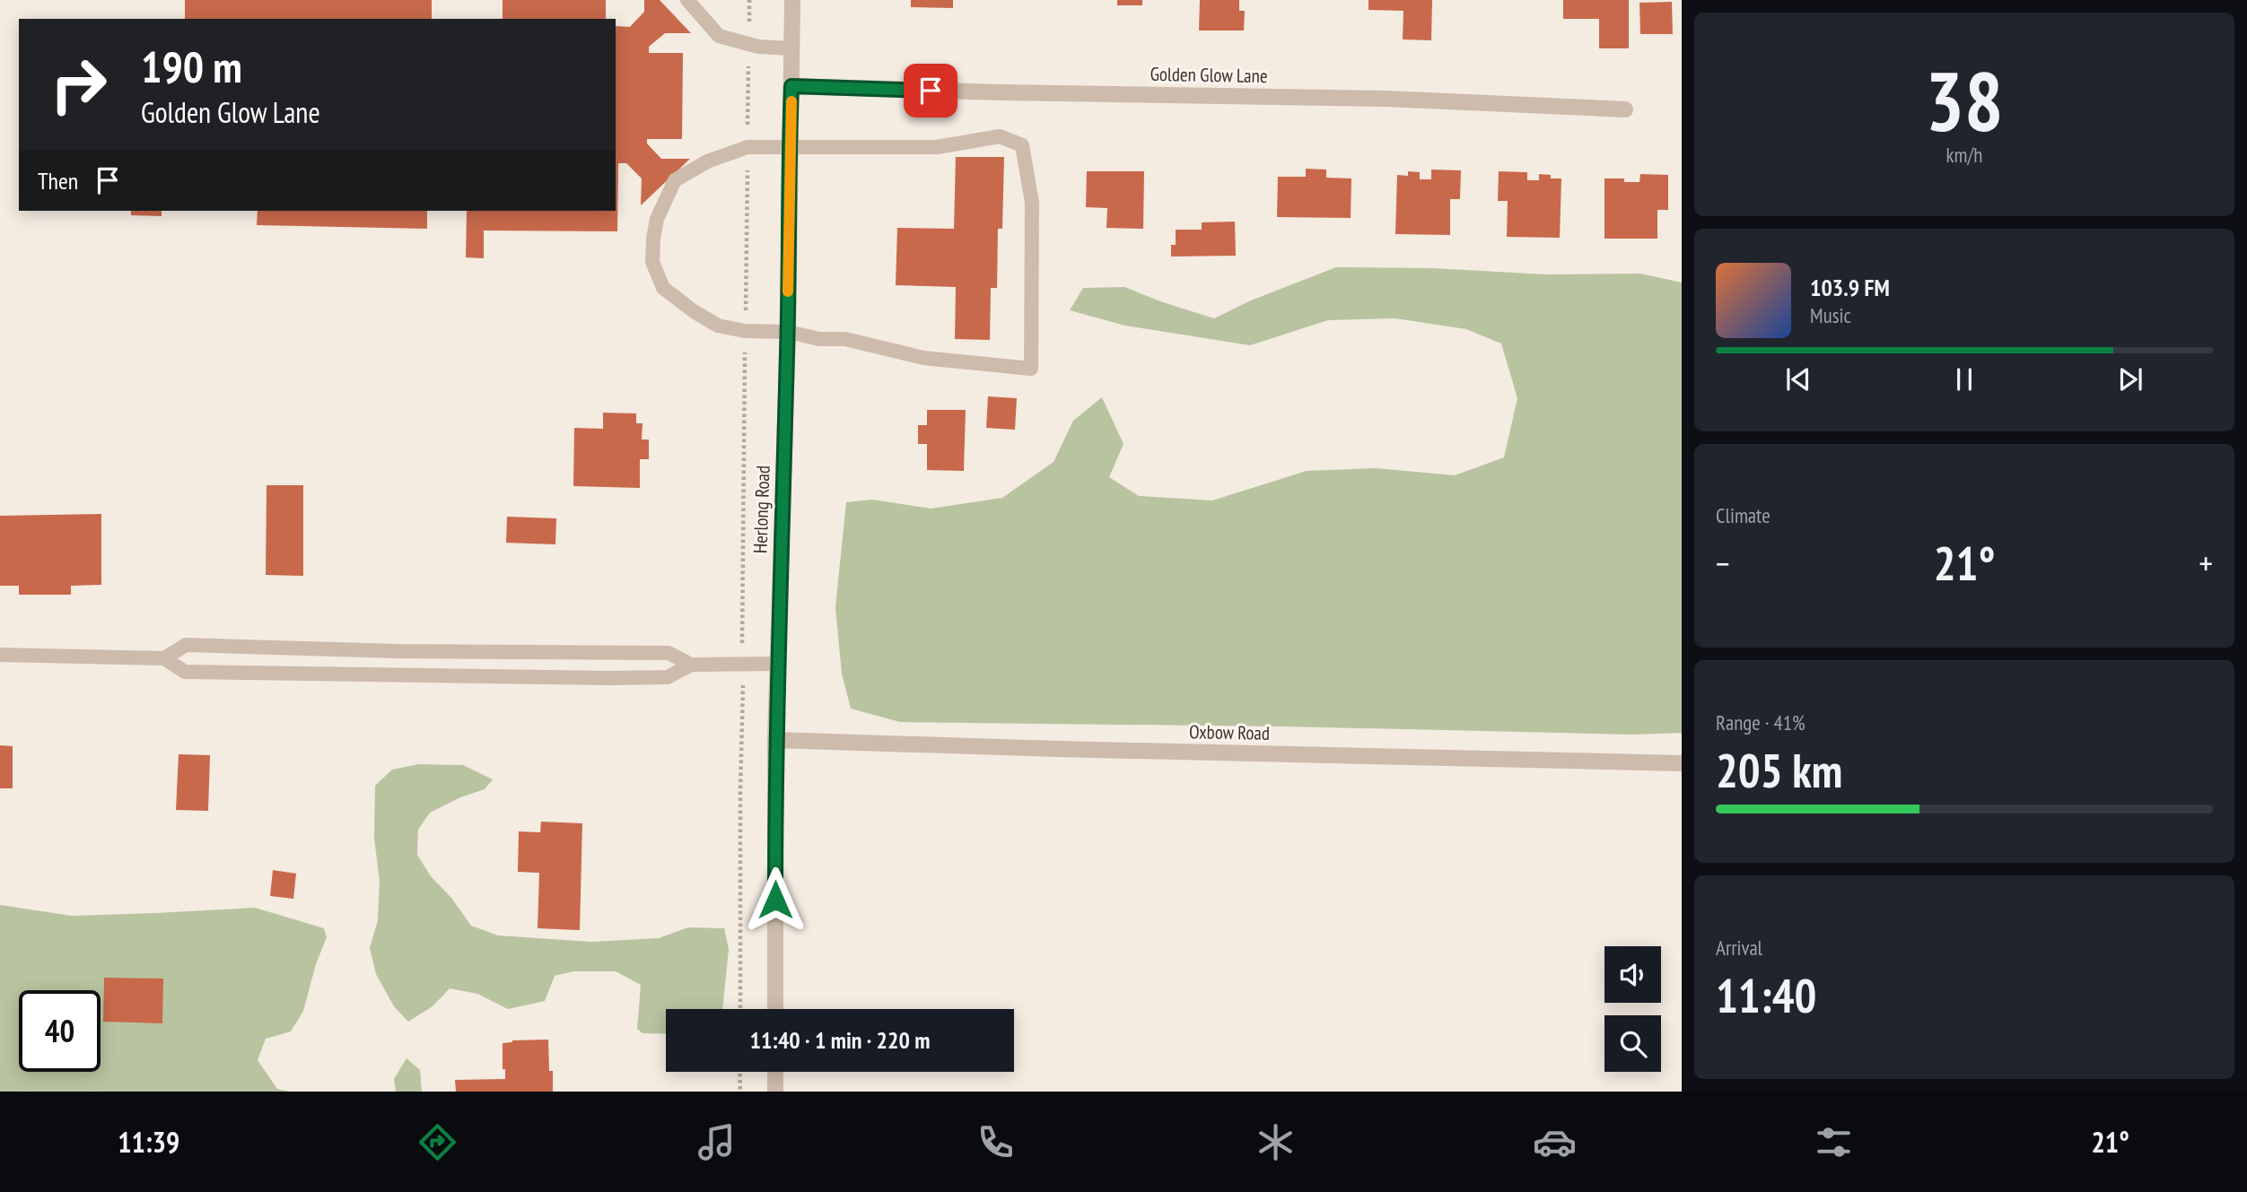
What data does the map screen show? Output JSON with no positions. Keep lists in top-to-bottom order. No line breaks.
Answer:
{"streets":{"street":["Golden Glow Lane","Herlong Road","Oxbow Road"]},"crossings":[["Golden Glow Lane","Herlong Road"],["Herlong Road","Oxbow Road"]],"page":{"tile":[["38","km/h"],"Climate",["Range · 41%","205 km"],["Arrival","11:40"]],"turn":["190 m","Golden Glow Lane"],"then":"Then","song":["103.9 FM","Music"],"heat":["−","21°","+"],"limit":"40","trip":"11:40 · 1 min · 220 m","tabs":["11:39","21°"]}}
